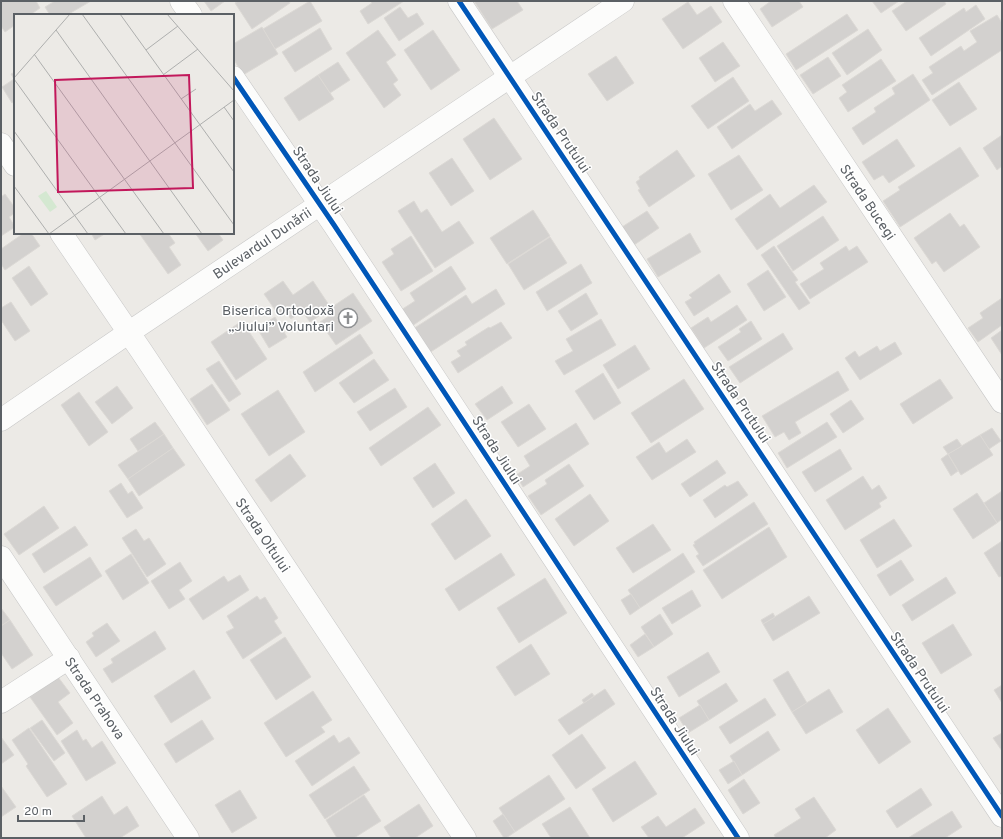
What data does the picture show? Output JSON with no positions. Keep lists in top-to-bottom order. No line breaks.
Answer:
{"streets":{"street":["Strada Prutului","Strada Jiului","Strada Bucegi","Bulevardul Dunării","Strada Oltului","Strada Prahova"]},"crossings":[["Strada Prutului","Bulevardul Dunării"],["Strada Jiului","Bulevardul Dunării"],["Bulevardul Dunării","Strada Oltului"]],"places":{"church":["Biserica Ortodoxă „Jiului” Voluntari"]},"scale_bar":"20 m"}
